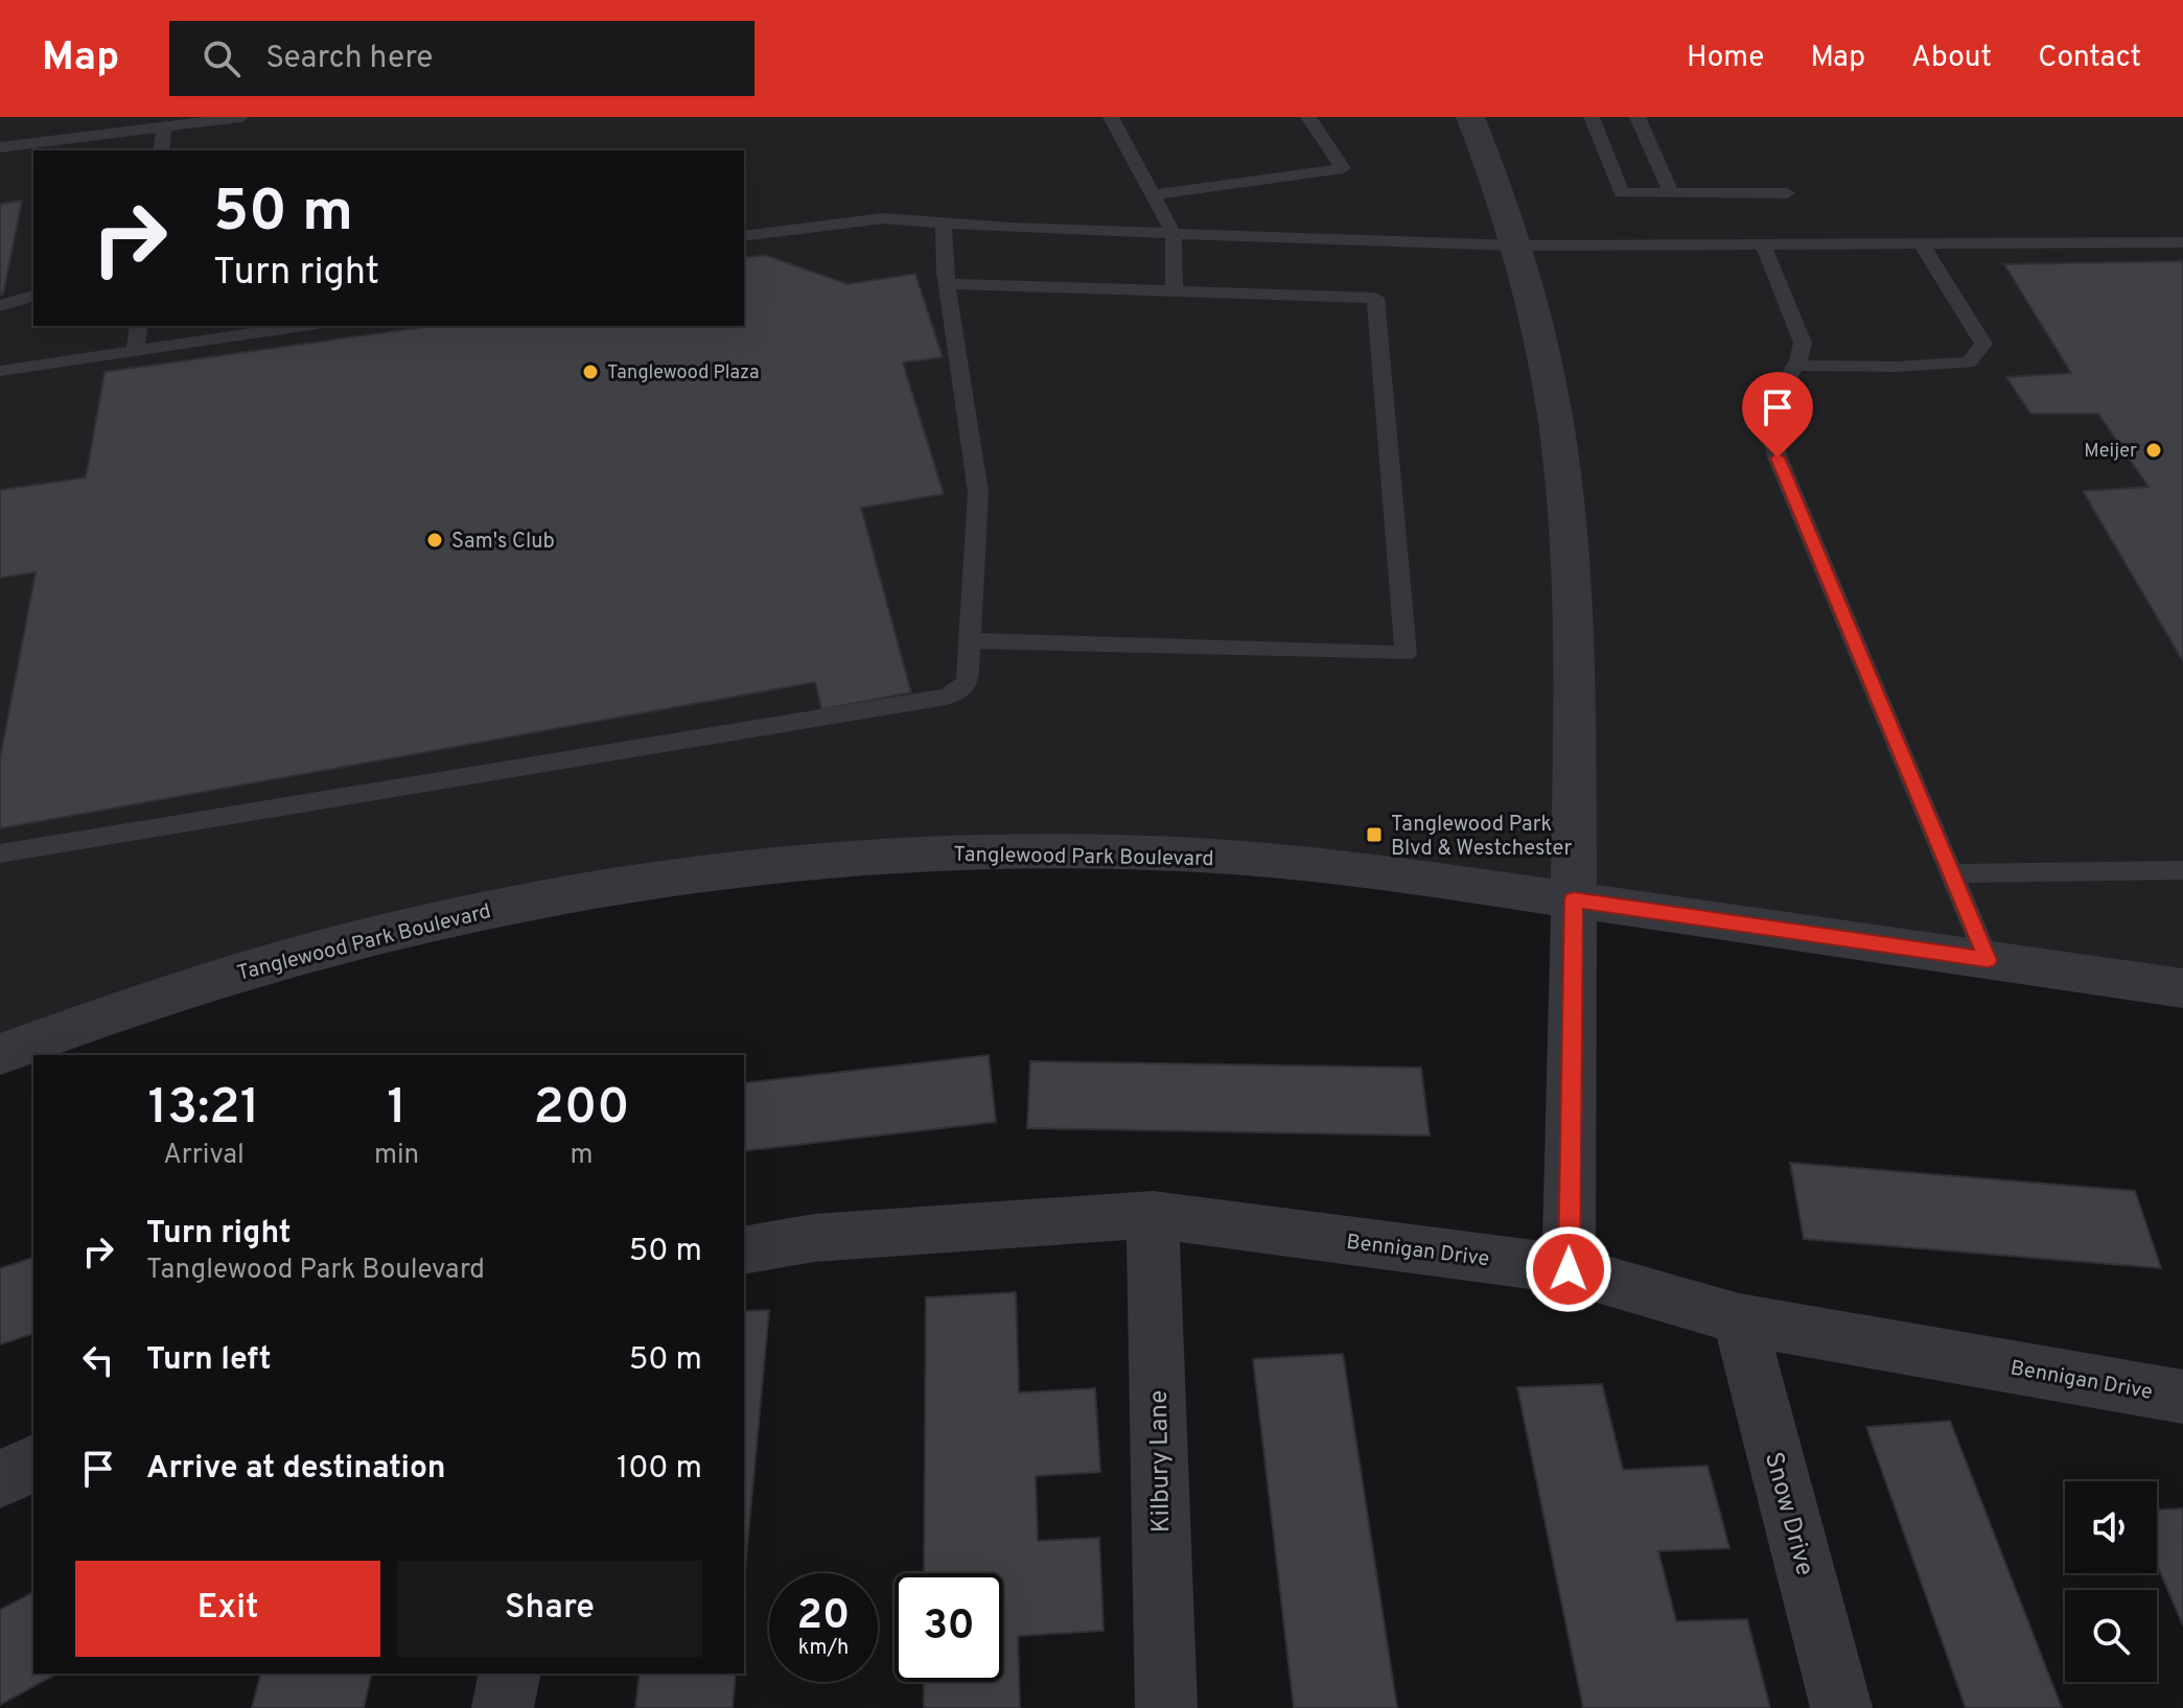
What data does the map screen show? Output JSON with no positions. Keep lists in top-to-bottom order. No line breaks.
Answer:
{"streets":{"street":["Tanglewood Park Boulevard","Bennigan Drive","Kilbury Lane","Snow Drive"]},"crossings":[["Bennigan Drive","Kilbury Lane"],["Bennigan Drive","Snow Drive"]],"places":{"other":["Tanglewood Plaza","Meijer","Sam's Club"],"transit":["Tanglewood Park Blvd & Westchester"]},"page":{"header":"Map","search":"Search here","nav":["Home","Map","About","Contact"],"turn":["50 m","Turn right"],"eta":["13:21","Arrival","1","min","200","m"],"list":[{"name":"Turn right","note":"Tanglewood Park Boulevard","value":"50 m"},{"name":"Turn left","value":"50 m"},{"name":"Arrive at destination","value":"100 m"}],"buttons":["Exit","Share"],"speed":"20 km/h","limit":"30"}}
